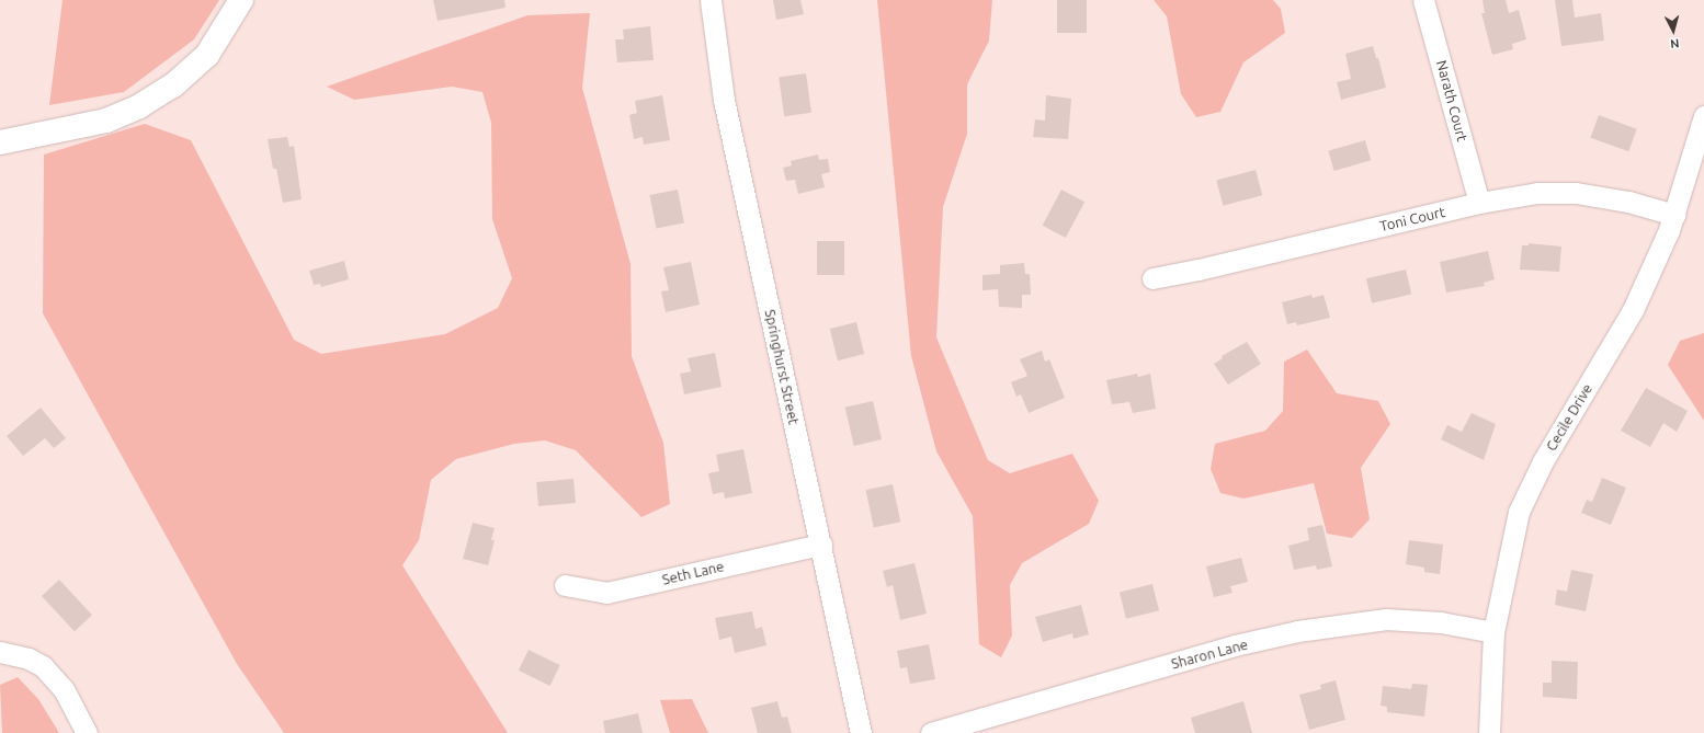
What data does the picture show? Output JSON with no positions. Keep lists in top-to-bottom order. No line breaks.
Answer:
{"streets":{"street":["Narath Court","Toni Court","Springhurst Street","Cecile Drive","Seth Lane","Sharon Lane"]},"crossings":[["Narath Court","Toni Court"],["Toni Court","Cecile Drive"],["Springhurst Street","Seth Lane"],["Cecile Drive","Sharon Lane"]],"north":"bottom"}
